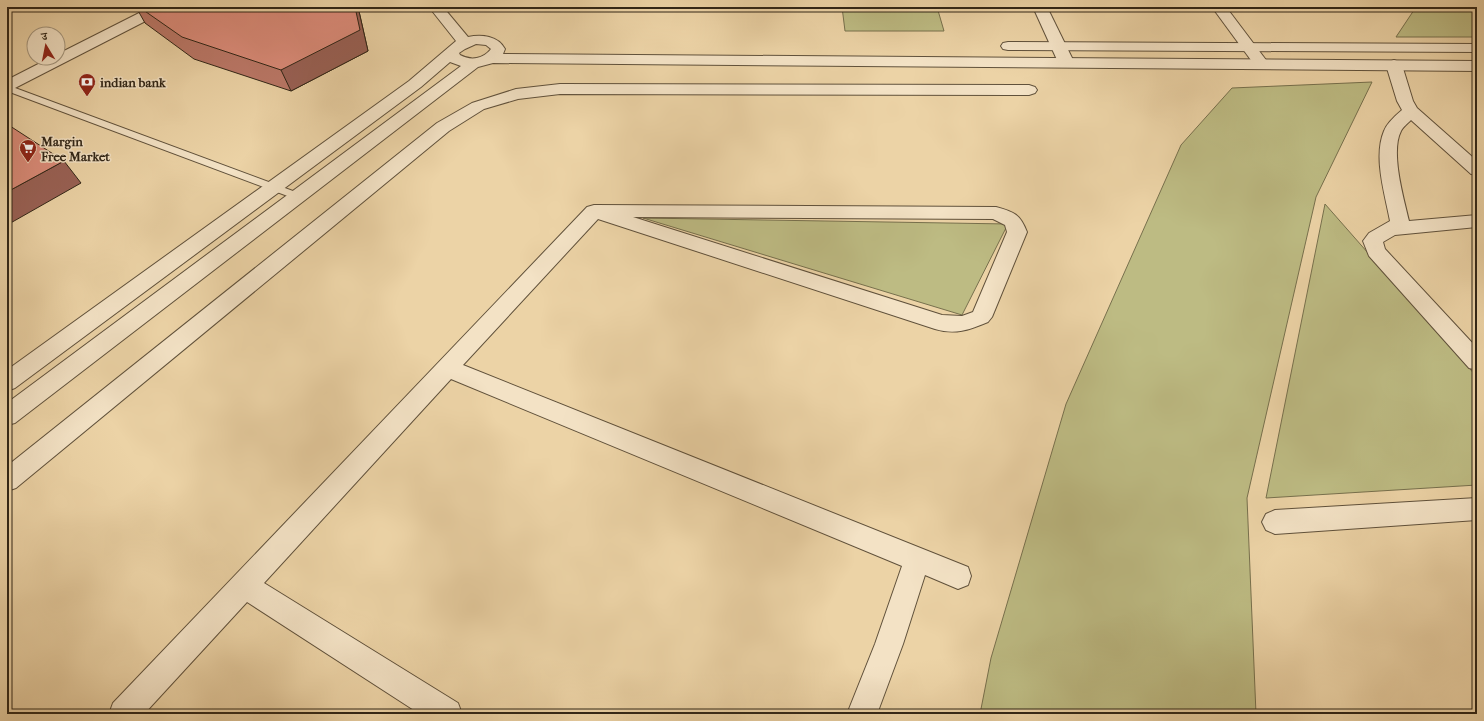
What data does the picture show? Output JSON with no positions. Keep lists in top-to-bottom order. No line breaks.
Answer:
{"places":{"bank":["indian bank"],"supermarket":["Margin Free Market"]},"north":"top"}
